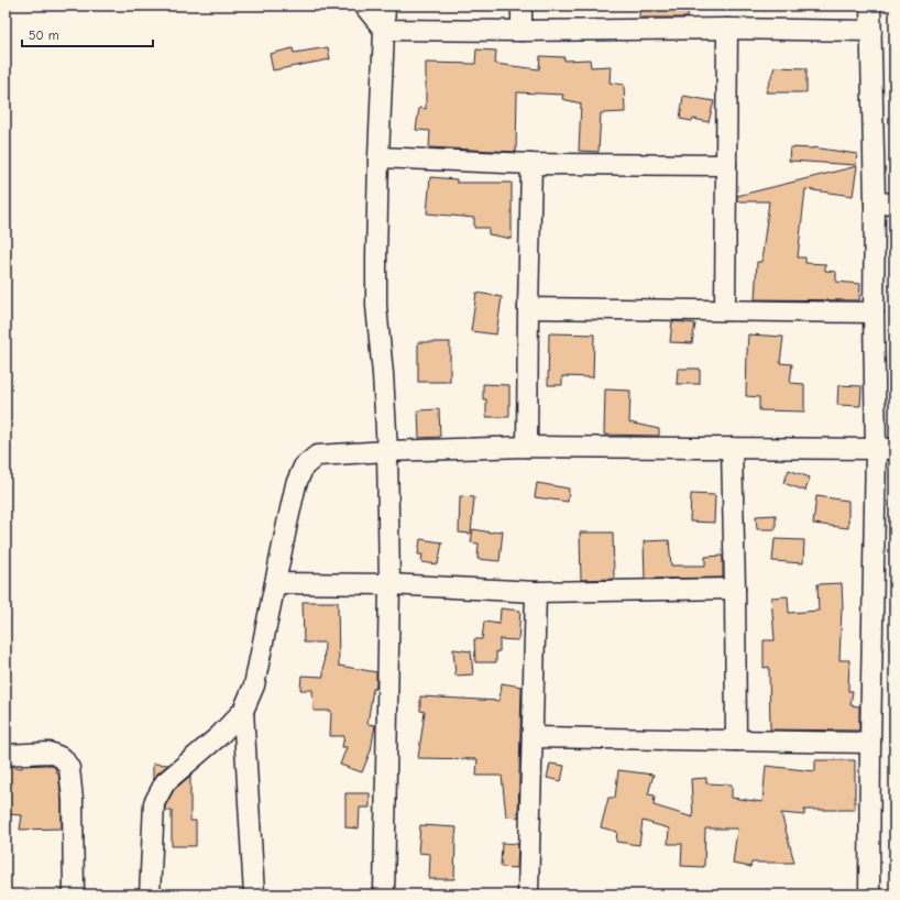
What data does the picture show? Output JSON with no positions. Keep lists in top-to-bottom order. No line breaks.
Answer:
{"scale_bar":"50 m"}
